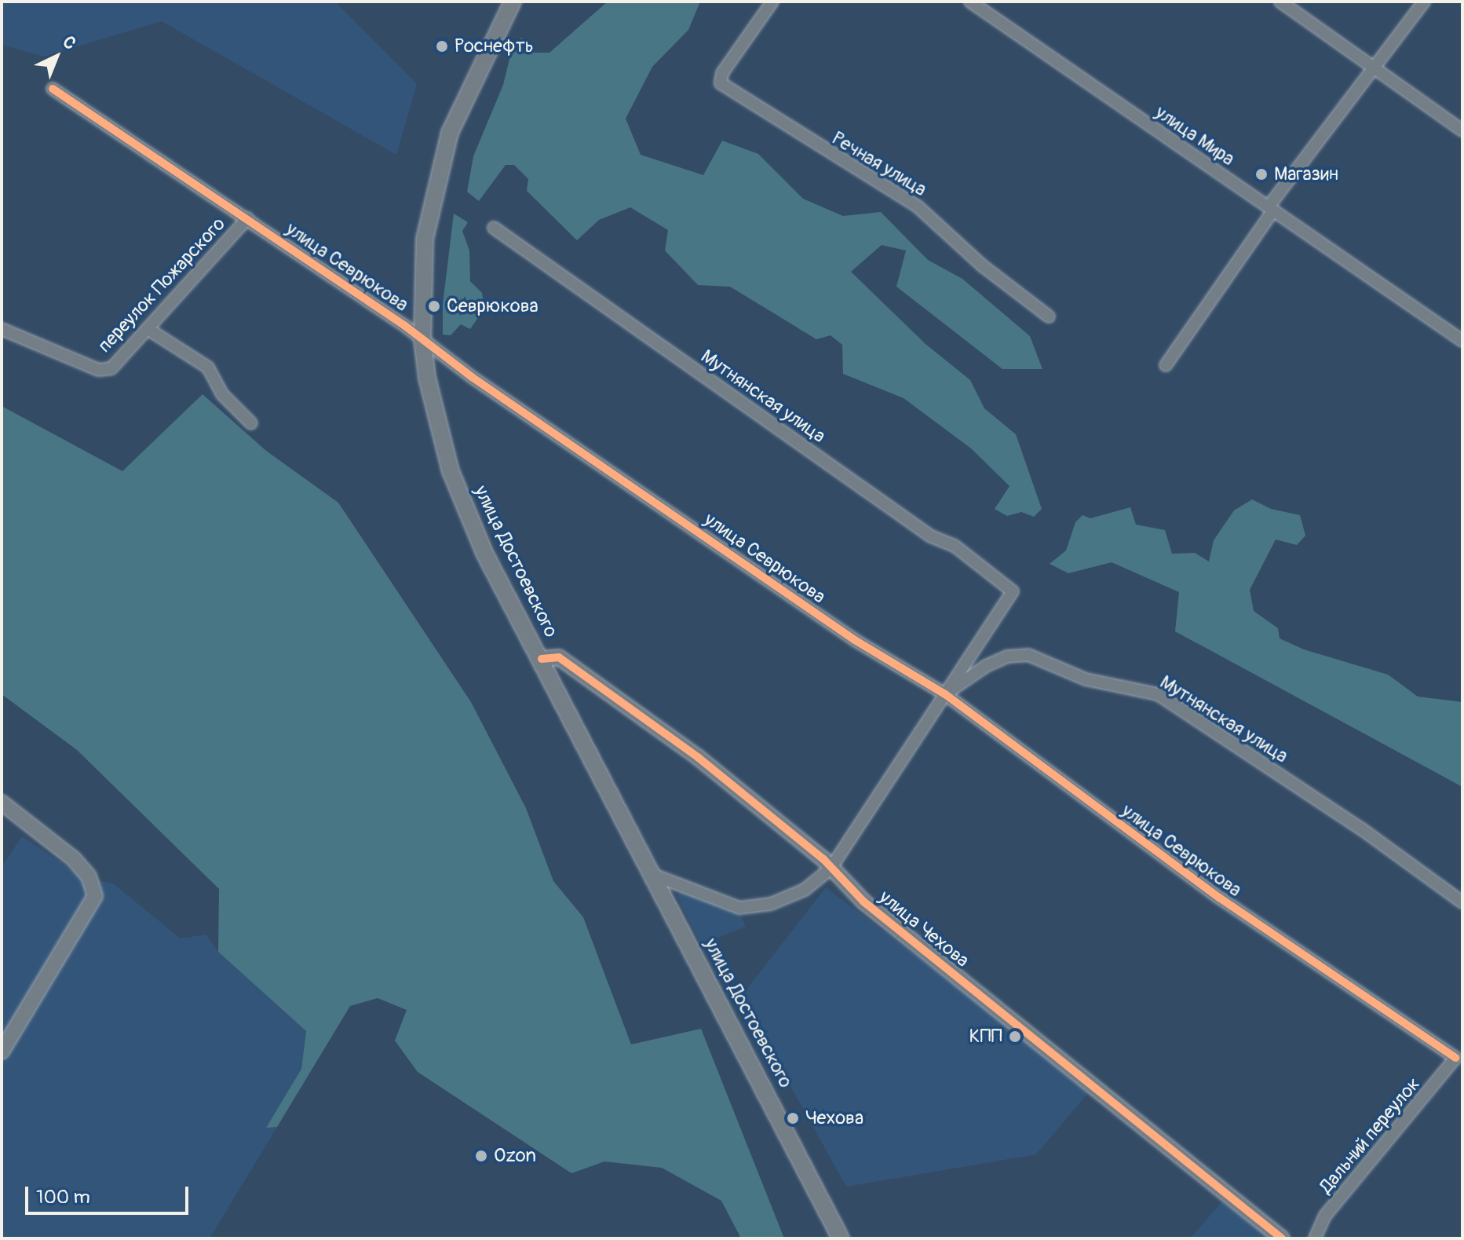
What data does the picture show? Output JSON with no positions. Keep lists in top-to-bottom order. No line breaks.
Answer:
{"streets":{"main road":["улица Достоевского"],"street":["улица Мира","Речная улица","улица Севрюкова","переулок Пожарского","Мутнянская улица","улица Чехова","Дальний переулок"]},"crossings":[["улица Севрюкова","переулок Пожарского"],["улица Севрюкова","Мутнянская улица"],["улица Севрюкова","улица Достоевского"],["улица Севрюкова","Дальний переулок"],["улица Достоевского","улица Чехова"]],"places":["Роснефть","Магазин","Севрюкова","КПП","Чехова","Ozon"],"scale_bar":"100 m","north":"top right"}
